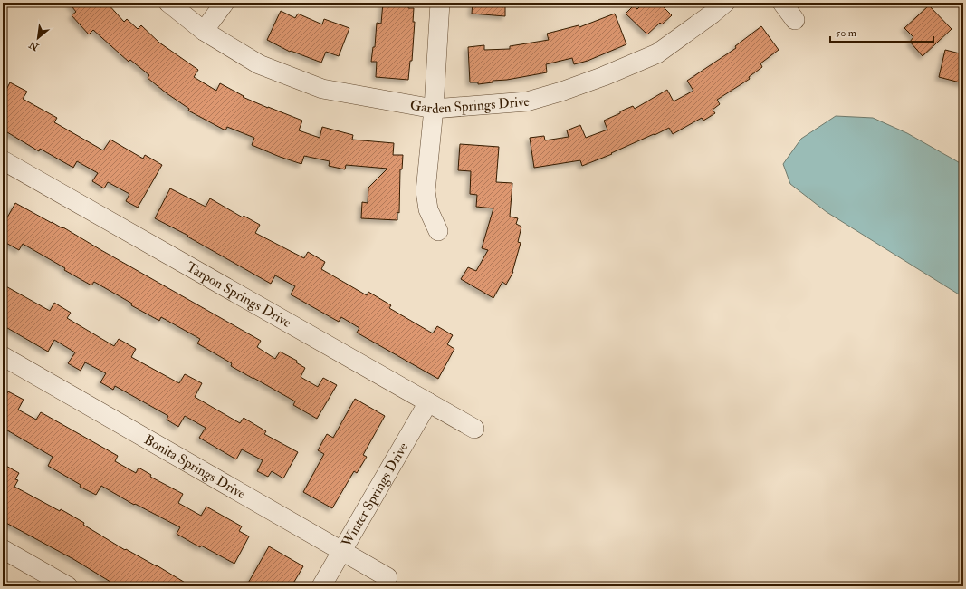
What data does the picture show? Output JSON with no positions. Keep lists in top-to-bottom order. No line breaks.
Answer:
{"streets":{"street":["Garden Springs Drive","Tarpon Springs Drive","Bonita Springs Drive","Winter Springs Drive"]},"crossings":[["Tarpon Springs Drive","Winter Springs Drive"],["Bonita Springs Drive","Winter Springs Drive"]],"scale_bar":"50 m","north":"bottom left"}
